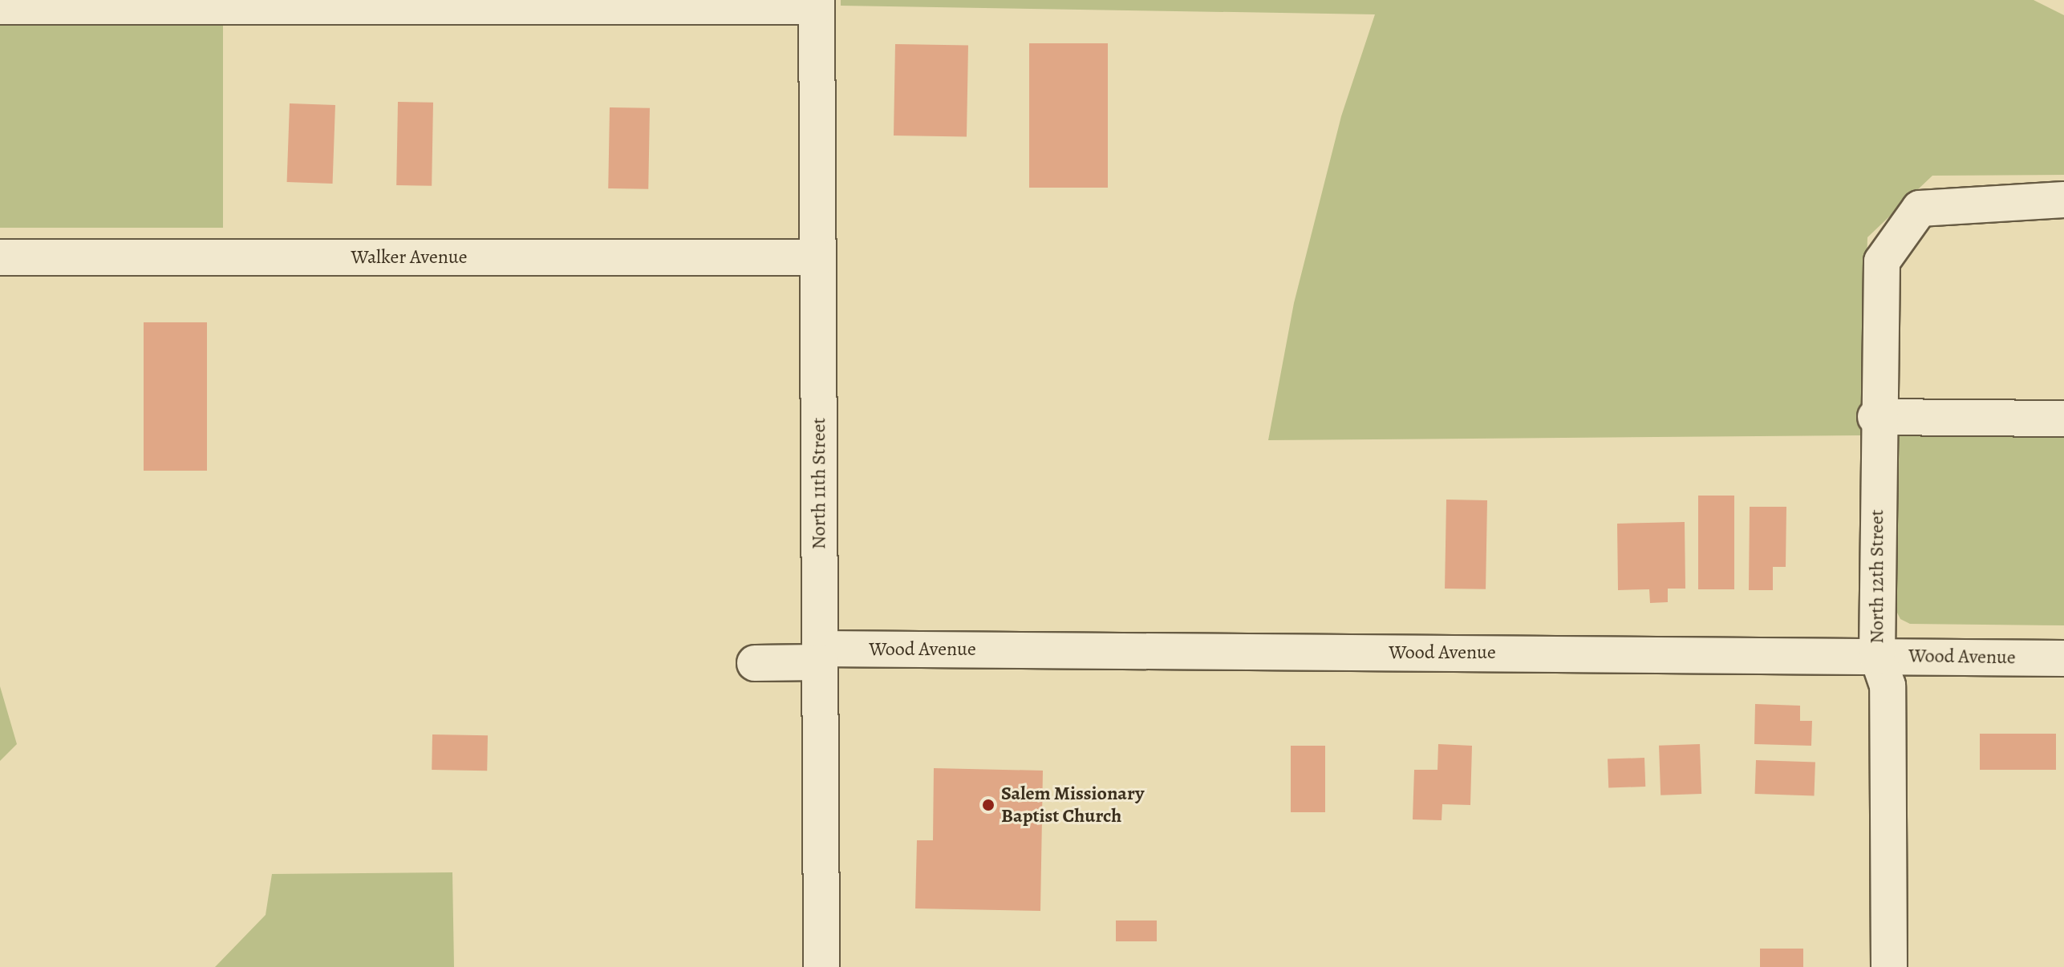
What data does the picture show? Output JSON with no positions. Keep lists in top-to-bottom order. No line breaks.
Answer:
{"streets":{"street":["Walker Avenue","North 11th Street","North 12th Street","Wood Avenue"]},"crossings":[["Walker Avenue","North 11th Street"],["North 11th Street","Wood Avenue"],["North 12th Street","Wood Avenue"]],"places":["Salem Missionary Baptist Church"]}
